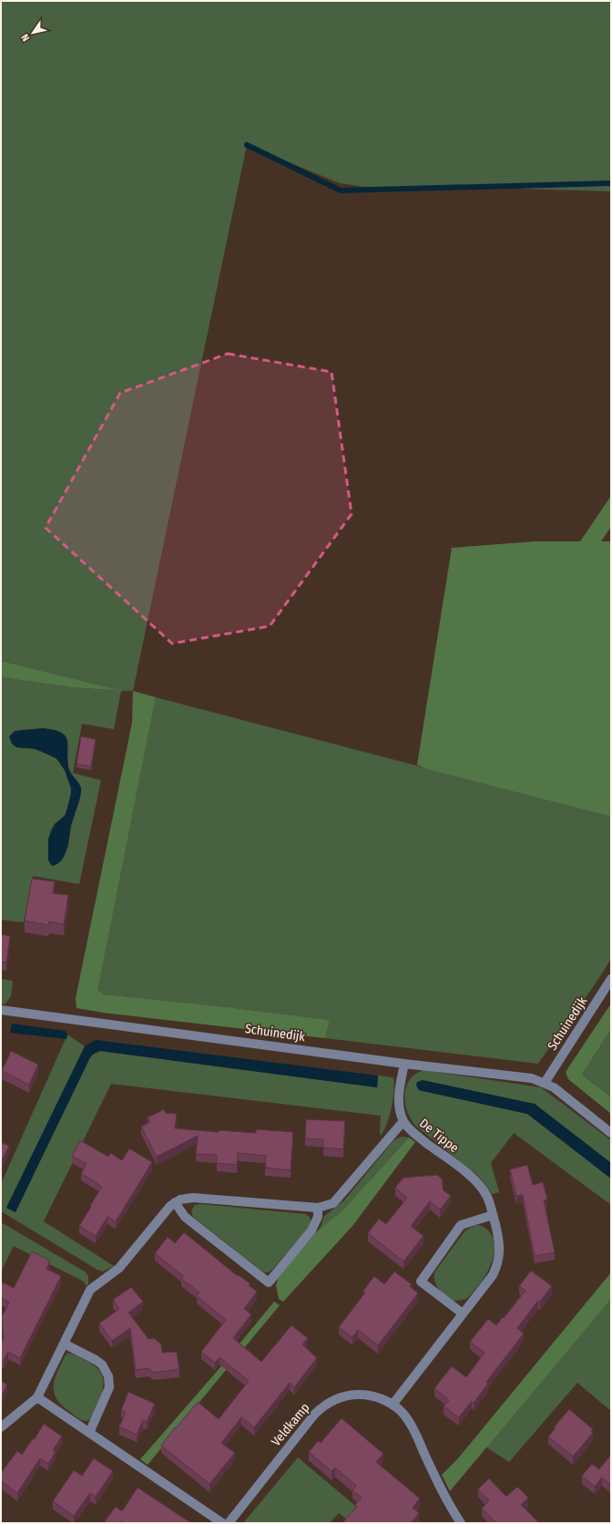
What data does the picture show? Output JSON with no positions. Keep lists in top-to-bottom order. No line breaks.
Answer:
{"streets":{"street":["Schuinedijk","De Tippe","Veldkamp"]},"crossings":[["Schuinedijk","De Tippe"],["De Tippe","Veldkamp"]],"north":"bottom left"}
